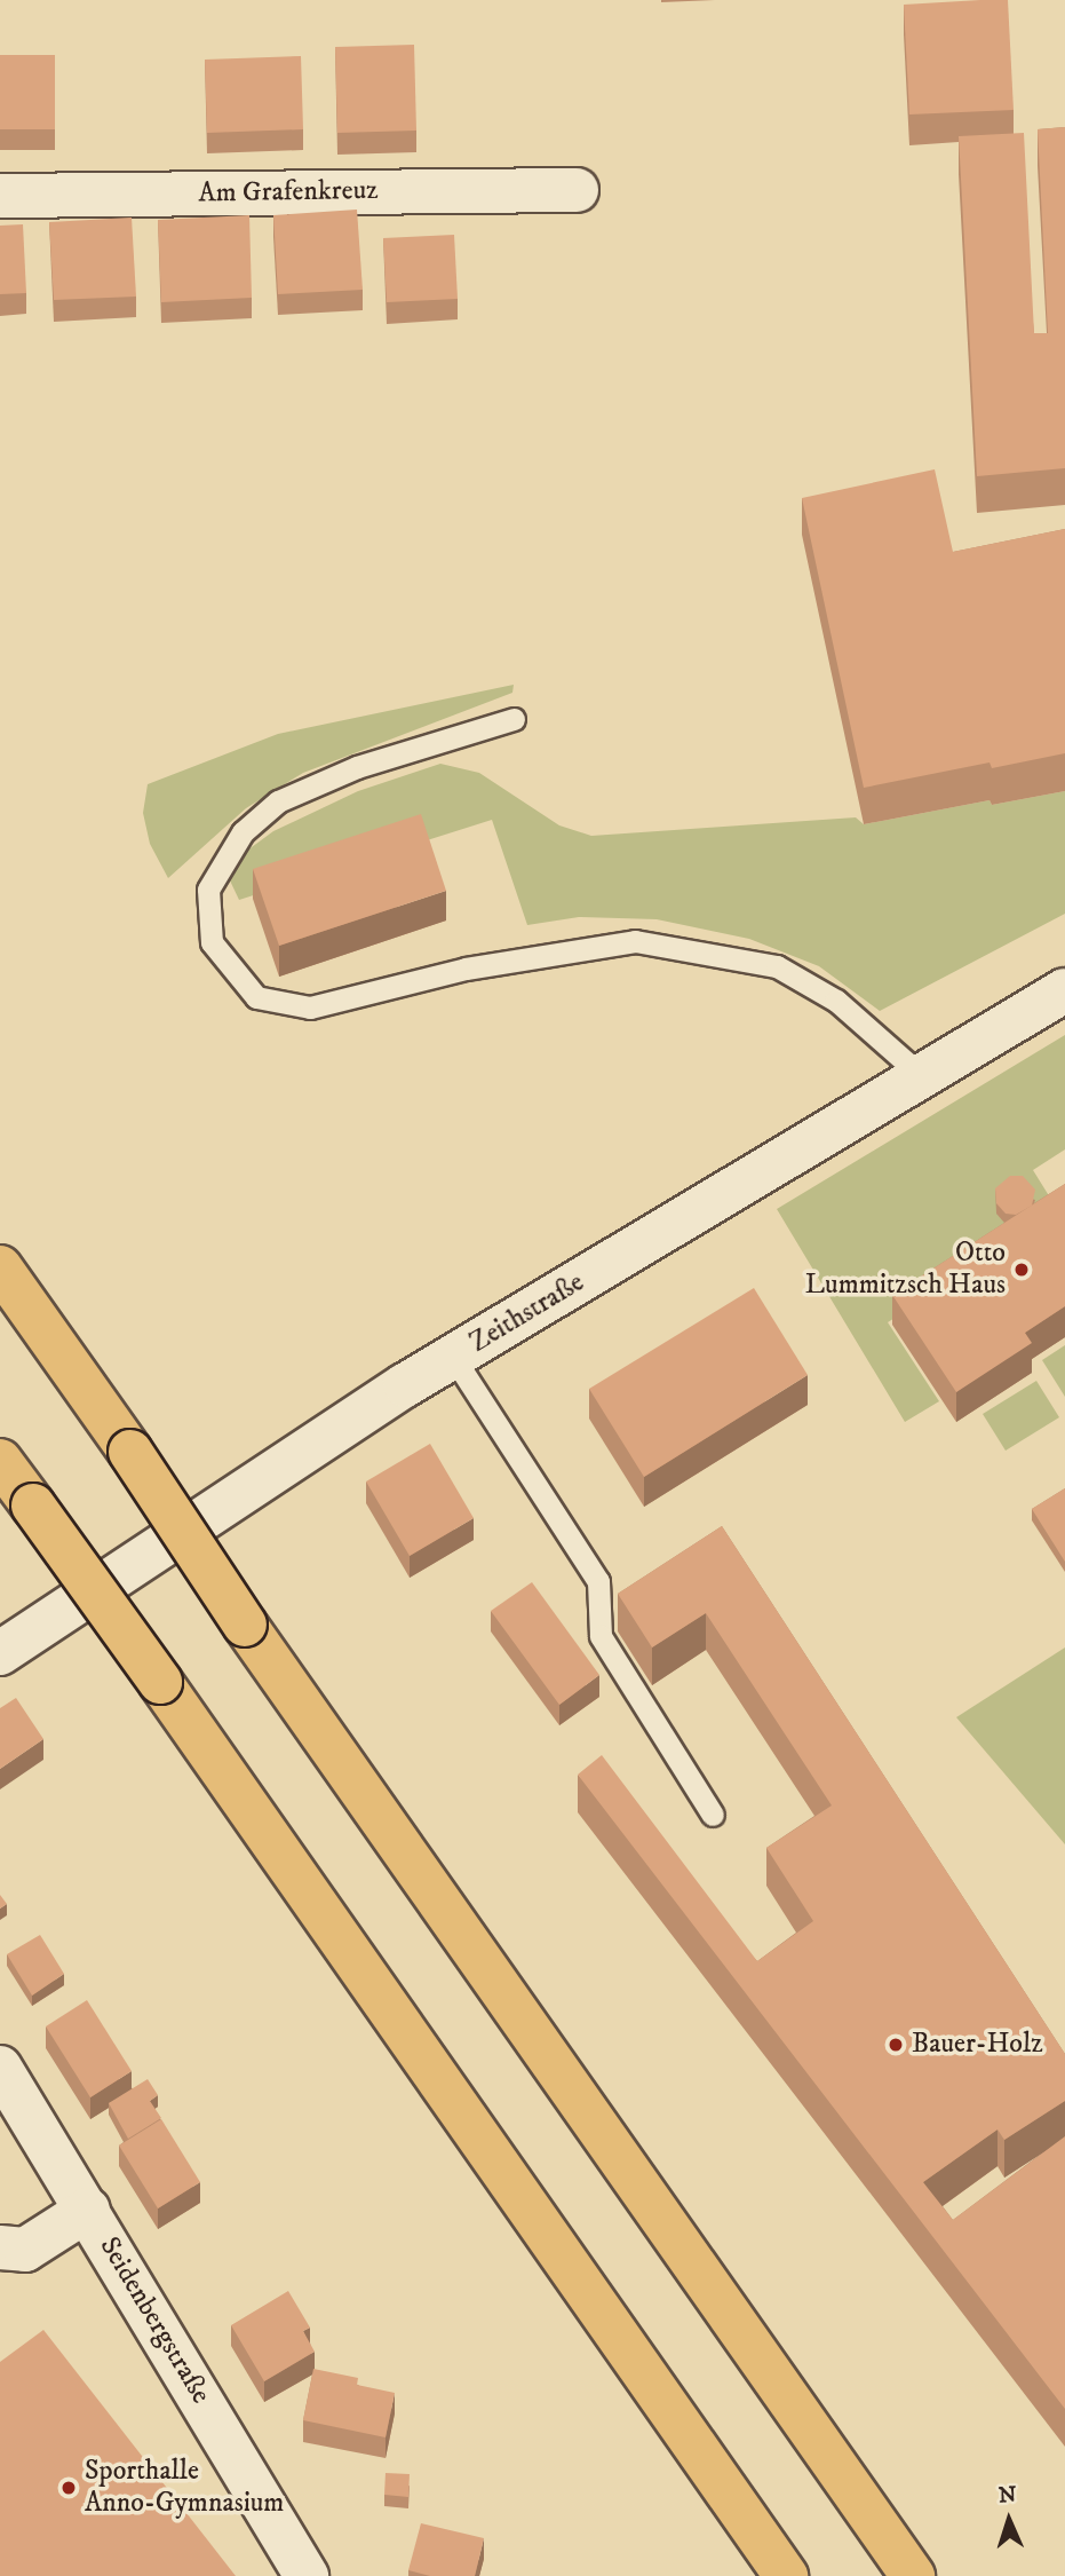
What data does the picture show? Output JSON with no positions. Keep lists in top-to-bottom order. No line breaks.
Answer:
{"streets":{"street":["Am Grafenkreuz","Zeithstraße","Seidenbergstraße"]},"places":["Otto Lummitzsch Haus","Bauer-Holz","Sporthalle Anno-Gymnasium"],"north":"top"}
